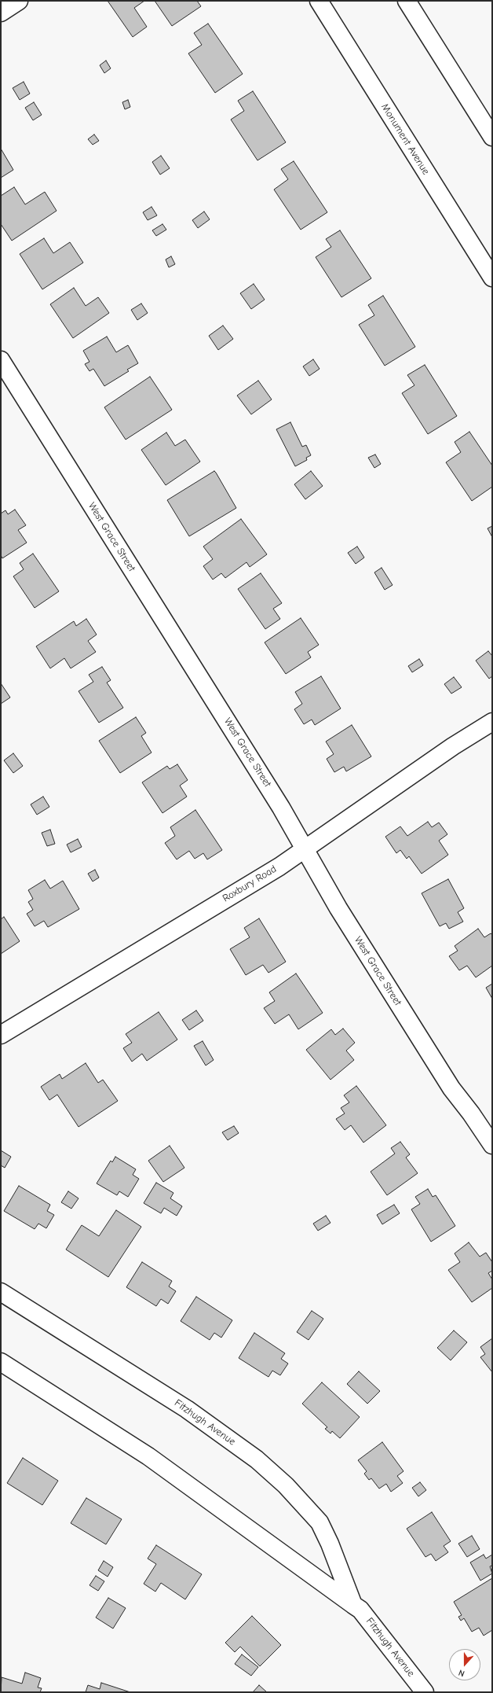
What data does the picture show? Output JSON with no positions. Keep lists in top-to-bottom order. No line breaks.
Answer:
{"streets":{"street":["Monument Avenue","West Grace Street","Roxbury Road","Fitzhugh Avenue"]},"crossings":[["West Grace Street","Roxbury Road"]],"north":"bottom"}
